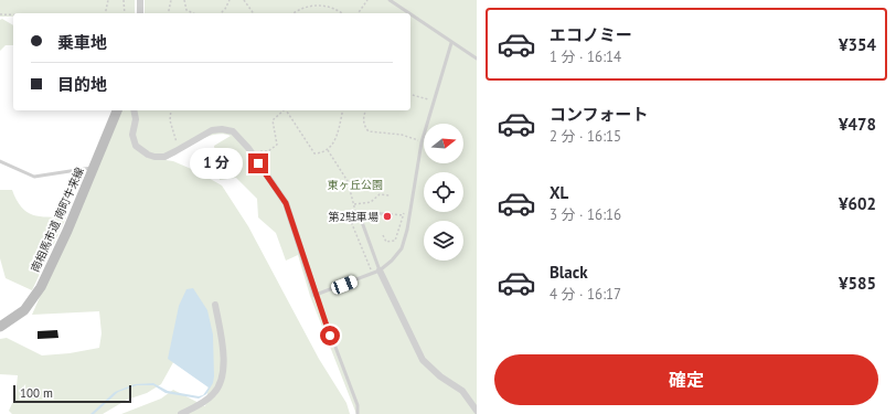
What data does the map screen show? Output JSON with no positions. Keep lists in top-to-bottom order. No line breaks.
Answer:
{"streets":{"street":["南相馬市道 南町牛来線"]},"parks":["東ヶ丘公園"],"places":["第2駐車場"],"scale_bar":"100 m","north":"right","page":{"list":[{"name":"エコノミー","note":"1 分 · 16:14","value":"¥354"},{"name":"コンフォート","note":"2 分 · 16:15","value":"¥478"},{"name":"XL","note":"3 分 · 16:16","value":"¥602"},{"name":"Black","note":"4 分 · 16:17","value":"¥585"}],"banner":["乗車地","目的地"],"bubble":"1 分","buttons":"確定","scale":"100 m"}}
